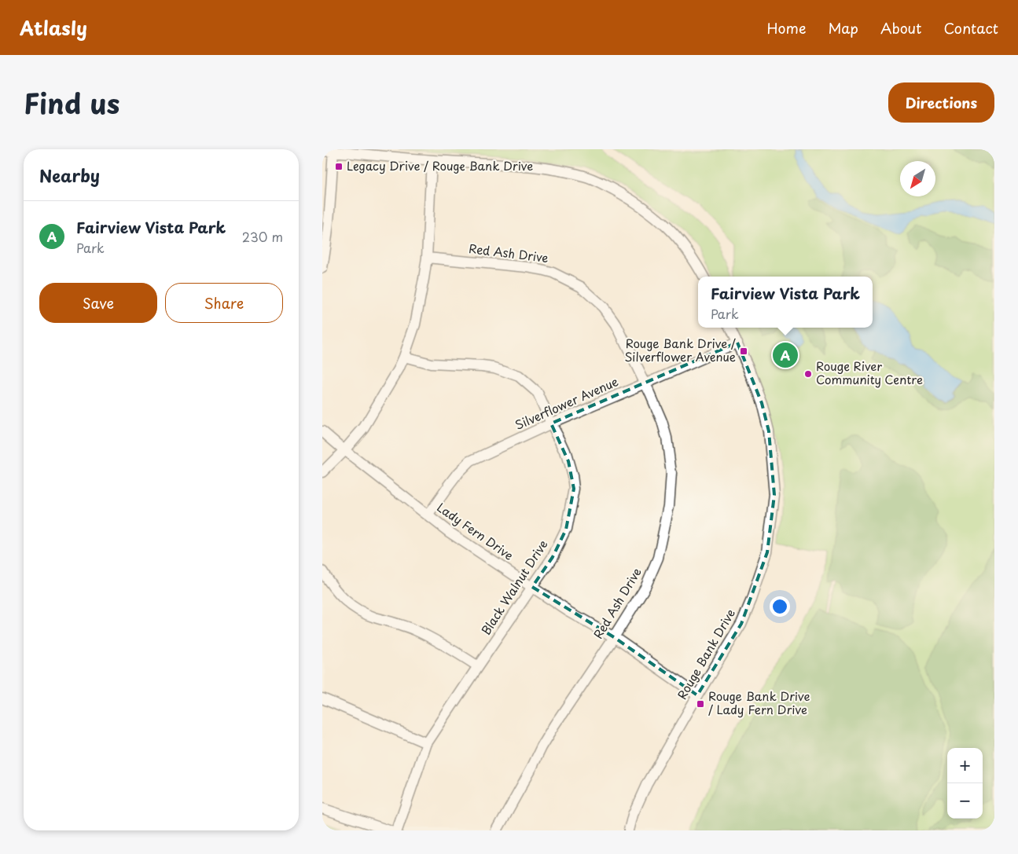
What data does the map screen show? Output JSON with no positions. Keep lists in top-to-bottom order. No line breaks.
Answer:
{"streets":{"street":["Red Ash Drive","Silverflower Avenue","Lady Fern Drive","Black Walnut Drive","Rouge Bank Drive"]},"crossings":[["Red Ash Drive","Silverflower Avenue"],["Red Ash Drive","Lady Fern Drive"],["Silverflower Avenue","Lady Fern Drive"],["Silverflower Avenue","Black Walnut Drive"],["Silverflower Avenue","Rouge Bank Drive"],["Lady Fern Drive","Black Walnut Drive"],["Lady Fern Drive","Rouge Bank Drive"]],"places":{"transit":["Legacy Drive / Rouge Bank Drive","Rouge Bank Drive / Silverflower Avenue","Rouge Bank Drive / Lady Fern Drive"],"other":["Rouge River Community Centre"]},"north":"bottom left","page":{"header":"Atlasly","nav":["Home","Map","About","Contact"],"title":"Find us","buttons":["Directions",["Save","Share"]],"heading":"Nearby","list":[{"mark":"A","name":"Fairview Vista Park","note":"Park","value":"230 m"}],"popup":["Fairview Vista Park","Park"],"pins":"A","map_buttons":["+","−"]}}
